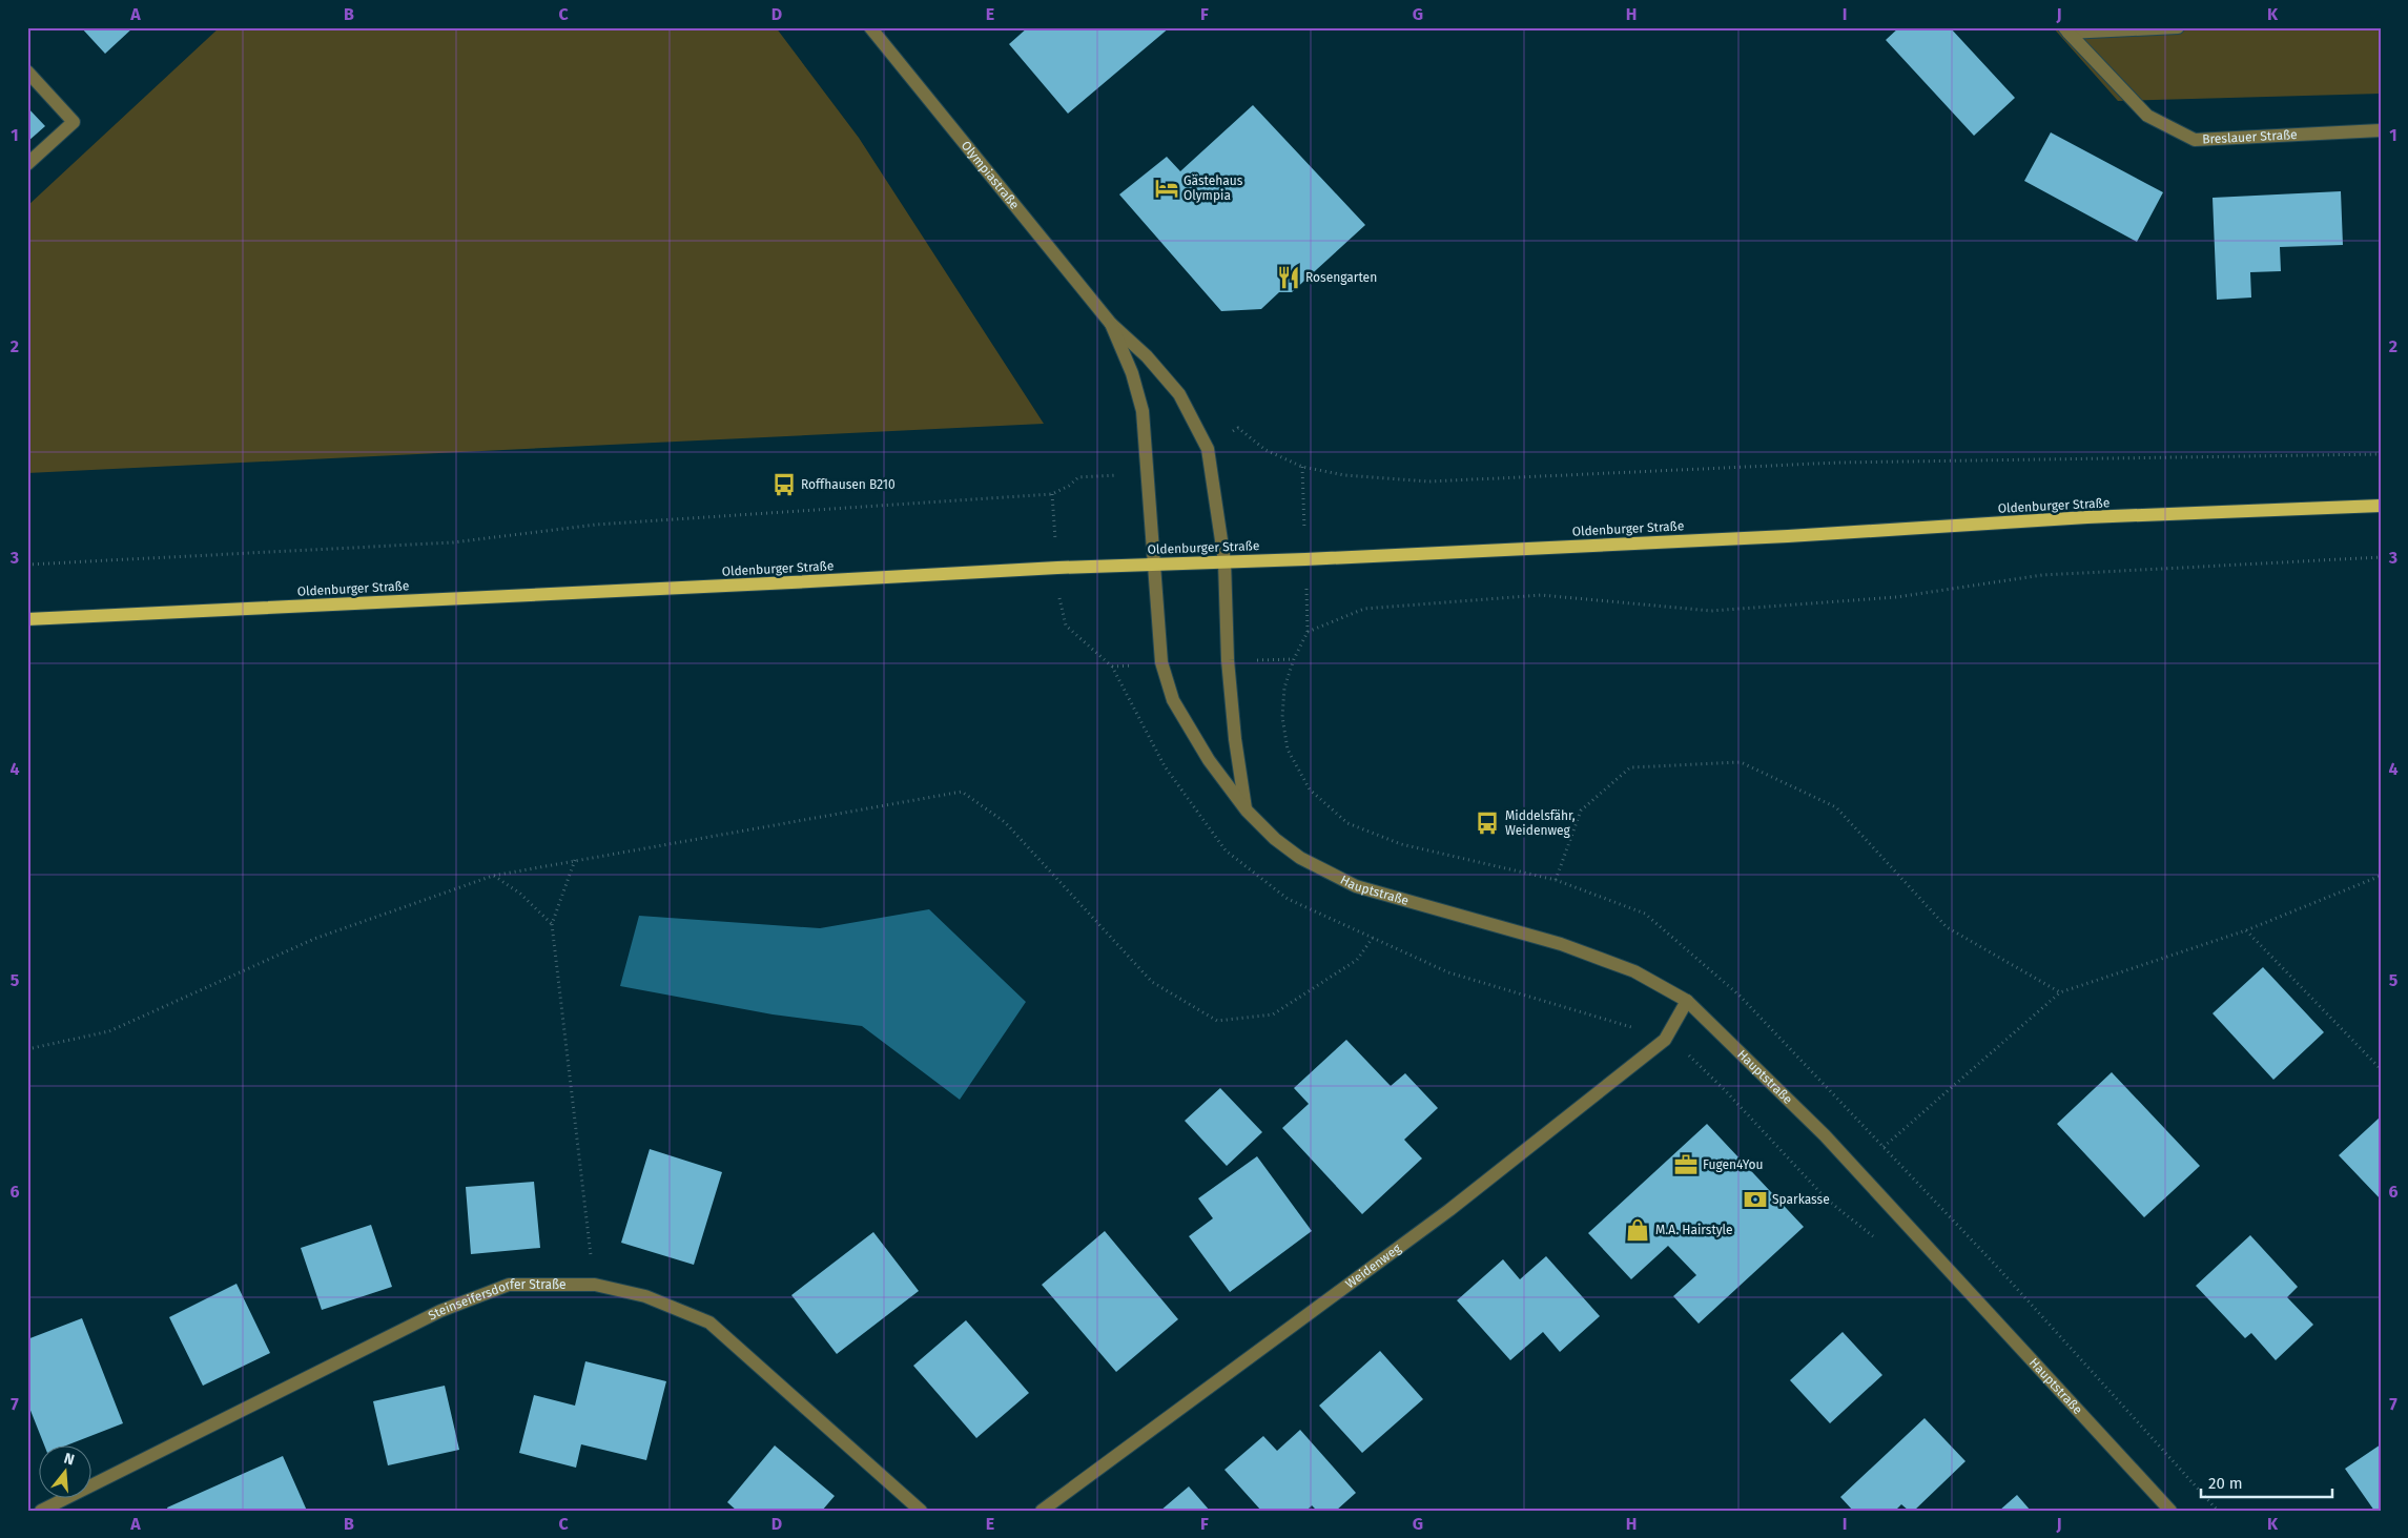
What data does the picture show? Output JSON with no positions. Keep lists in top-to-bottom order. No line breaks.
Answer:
{"streets":{"main road":["Oldenburger Straße"],"street":["Breslauer Straße","Olympiastraße","Hauptstraße","Weidenweg","Steinseifersdorfer Straße"]},"crossings":[["Olympiastraße","Oldenburger Straße"],["Olympiastraße","Hauptstraße"],["Oldenburger Straße","Hauptstraße"],["Hauptstraße","Weidenweg"]],"places":{"hotel":["Gästehaus Olympia"],"restaurant":["Rosengarten"],"bus stop":["Roffhausen B210","Middelsfähr, Weidenweg"],"office":["Fugen4You"],"bank":["Sparkasse"],"shop":["M.A. Hairstyle"]},"scale_bar":"20 m","north":"top","grid":{"columns":["A","B","C","D","E","F","G","H","I","J","K"],"rows":["1","2","3","4","5","6","7"]}}
